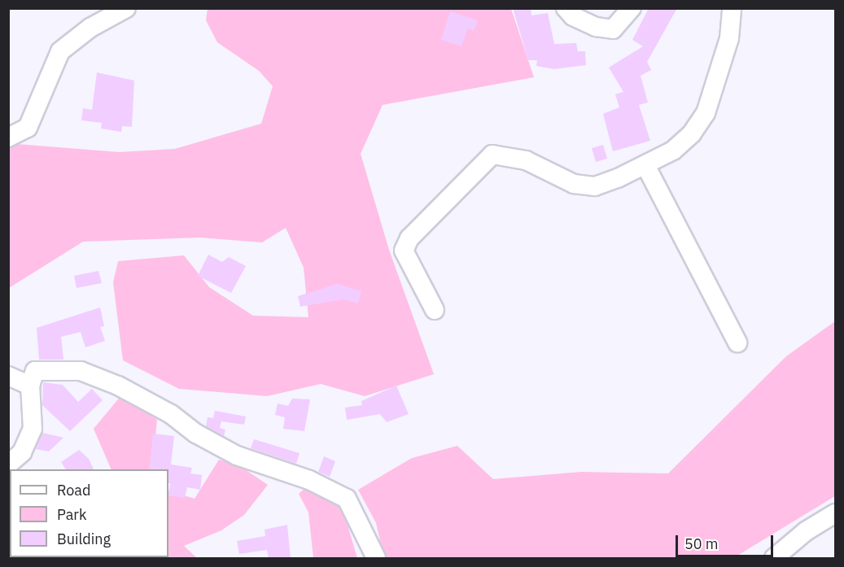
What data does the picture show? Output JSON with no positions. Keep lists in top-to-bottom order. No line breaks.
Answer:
{"legend":["Road","Park","Building"],"scale_bar":"50 m"}
